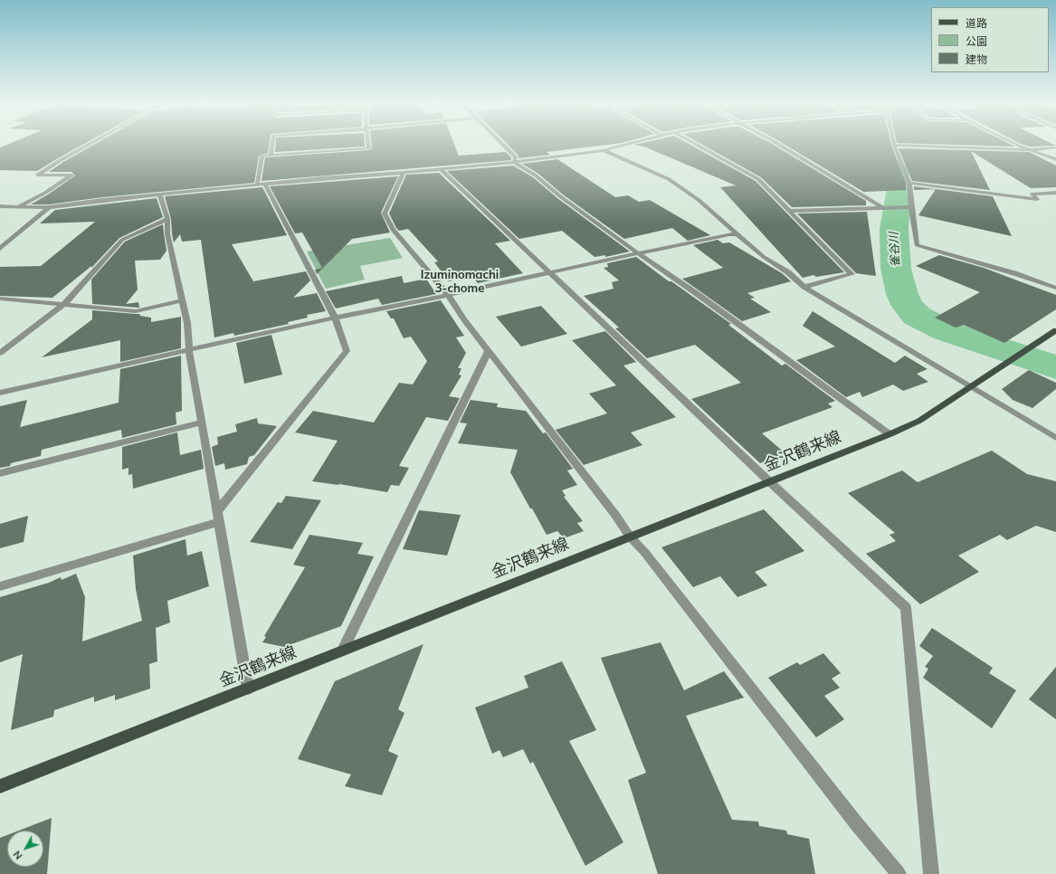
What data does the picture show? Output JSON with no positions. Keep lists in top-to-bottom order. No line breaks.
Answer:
{"streets":{"main road":["金沢鶴来線"]},"districts":["Izuminomachi 3-chome"],"water":["雀谷川"],"legend":["道路","公園","建物"],"north":"bottom left"}
